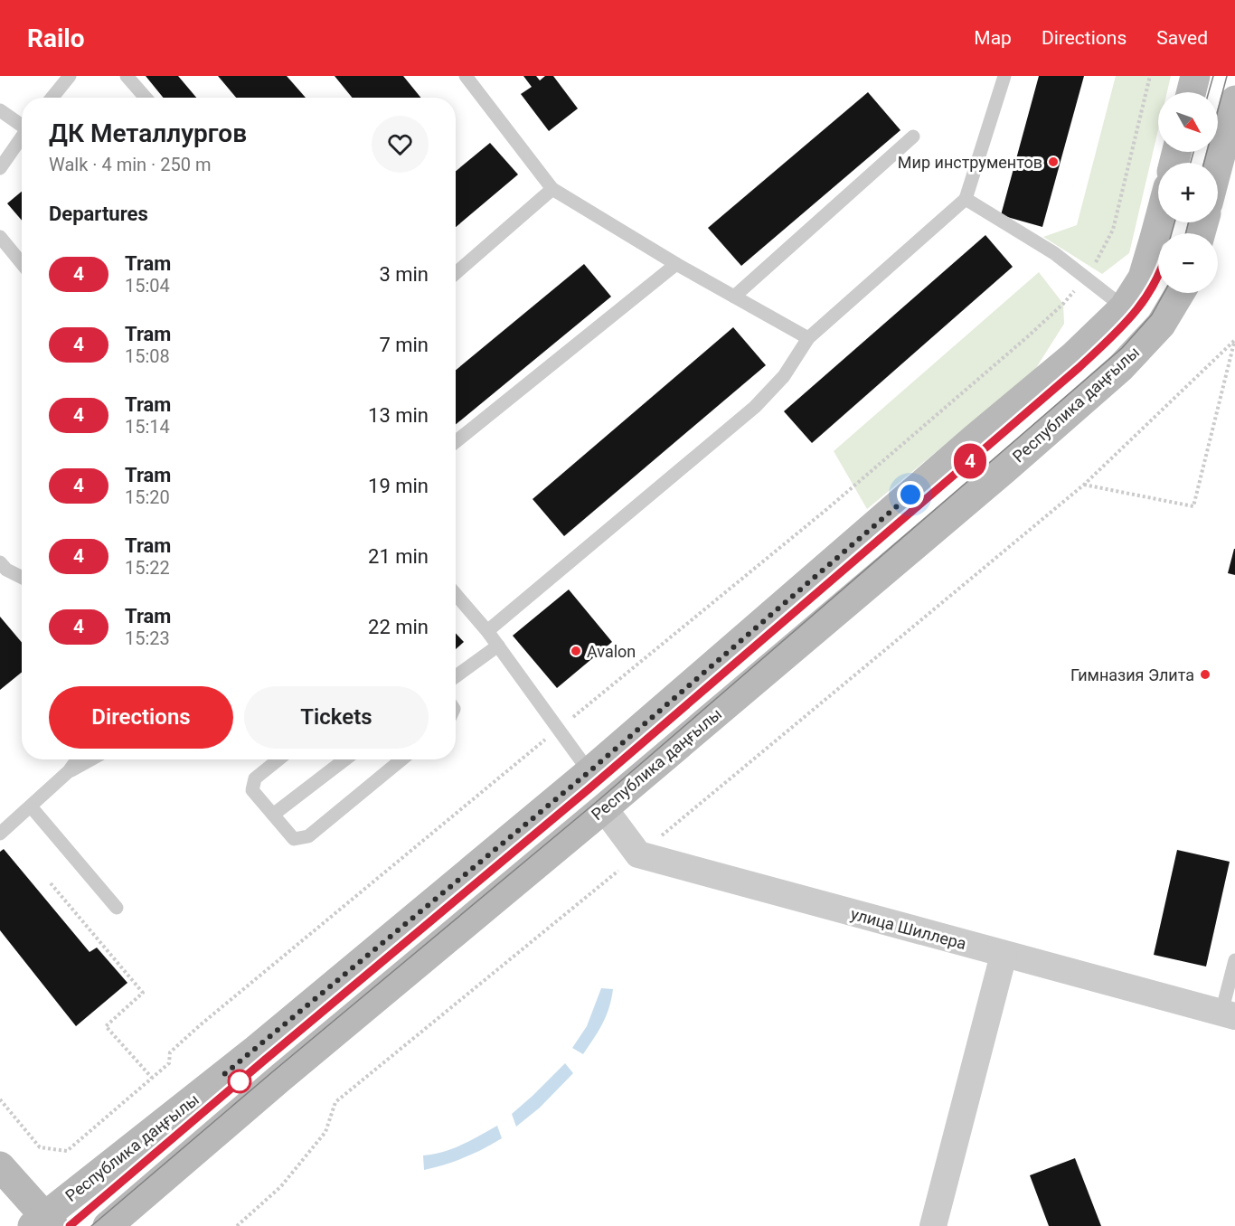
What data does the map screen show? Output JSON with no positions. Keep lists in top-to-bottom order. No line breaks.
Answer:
{"streets":{"main road":["Республика даңғылы"],"street":["улица Шиллера"]},"places":["Мир инструментов","Avalon","Гимназия Элита"],"lines":["tram line 4"],"north":"bottom right","page":{"header":"Railo","nav":["Map","Directions","Saved"],"on_map":"4","map_buttons":["+","−"],"heading":[["ДК Металлургов","Walk · 4 min · 250 m"],"Departures"],"list":[{"mark":"4","name":"Tram","note":"15:04","value":"3 min"},{"mark":"4","name":"Tram","note":"15:08","value":"7 min"},{"mark":"4","name":"Tram","note":"15:14","value":"13 min"},{"mark":"4","name":"Tram","note":"15:20","value":"19 min"},{"mark":"4","name":"Tram","note":"15:22","value":"21 min"},{"mark":"4","name":"Tram","note":"15:23","value":"22 min"}],"buttons":["Directions","Tickets"]}}
